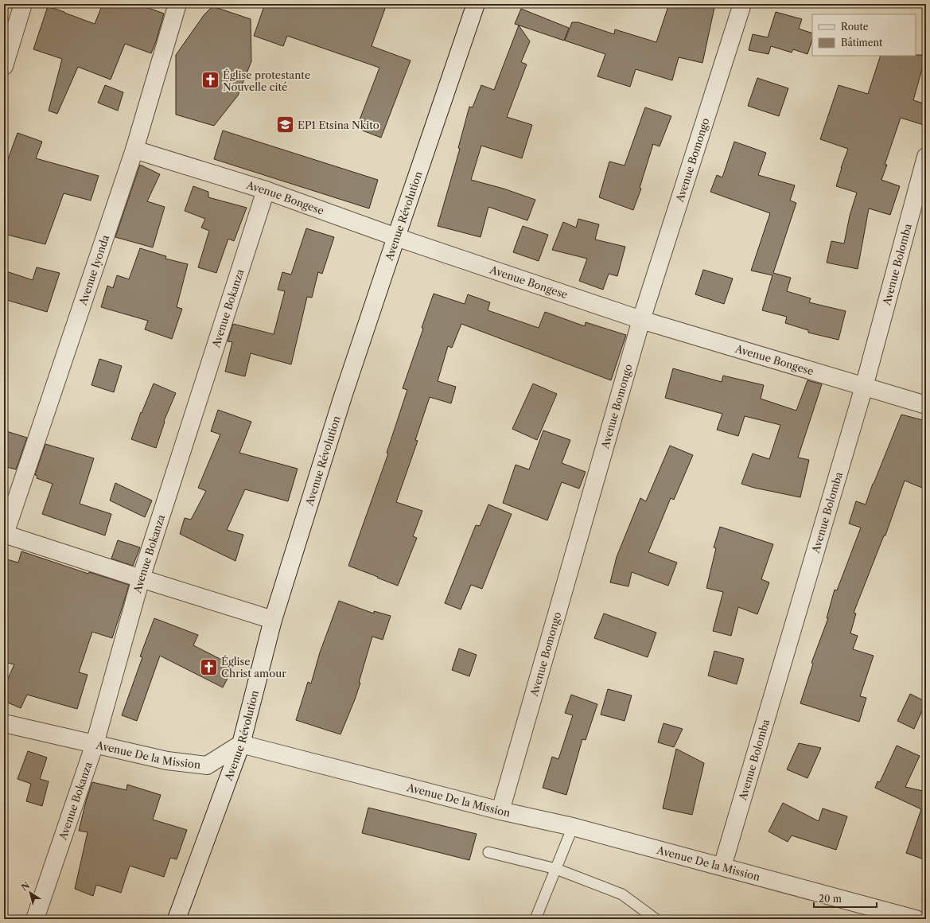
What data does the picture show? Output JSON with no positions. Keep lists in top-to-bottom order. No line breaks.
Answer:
{"streets":{"street":["Avenue Bomongo","Avenue Bongese","Avenue Révolution","Avenue Bolomba","Avenue Iyonda","Avenue Bokanza","Avenue De la Mission"]},"crossings":[["Avenue Bomongo","Avenue Bongese"],["Avenue Bomongo","Avenue De la Mission"],["Avenue Bongese","Avenue Révolution"],["Avenue Bongese","Avenue Bolomba"],["Avenue Bongese","Avenue Iyonda"],["Avenue Bongese","Avenue Bokanza"],["Avenue Révolution","Avenue De la Mission"],["Avenue Bolomba","Avenue De la Mission"],["Avenue Bokanza","Avenue De la Mission"]],"places":{"church":["Église protestante Nouvelle cité","Église Christ amour"],"school or university":["EP1 Etsina Nkito"]},"legend":["Route","Bâtiment"],"scale_bar":"20 m","north":"top left"}
